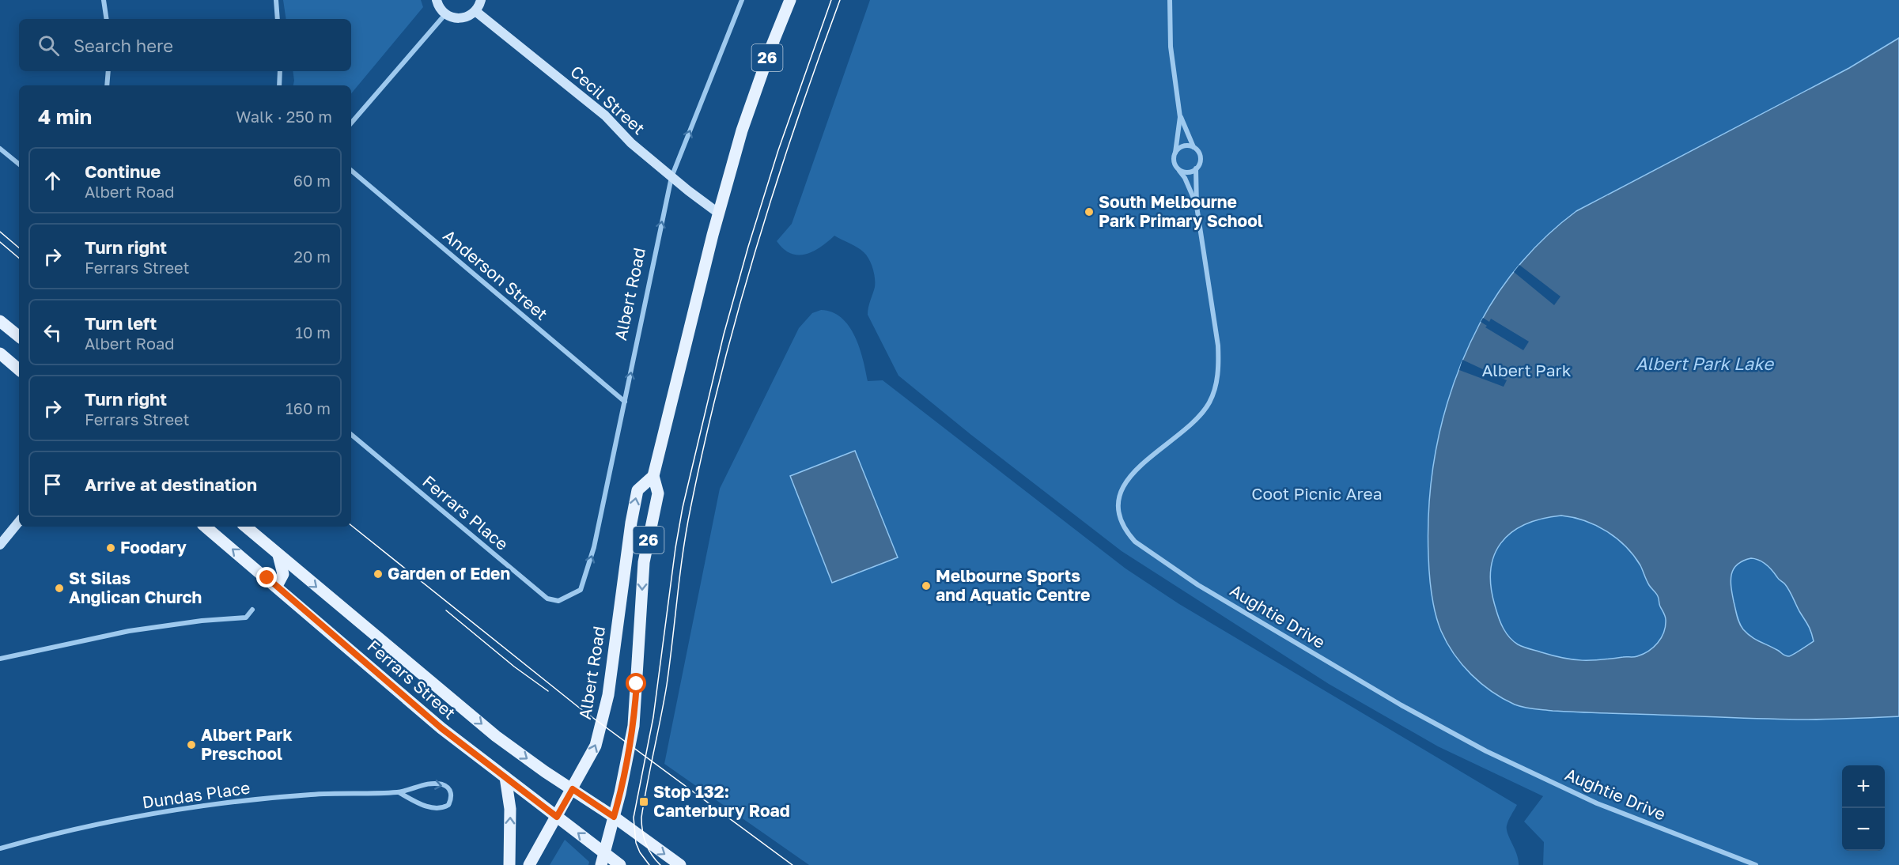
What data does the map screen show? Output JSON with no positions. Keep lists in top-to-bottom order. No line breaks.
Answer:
{"streets":{"main road":["26","Albert Road","Ferrars Street"],"street":["Cecil Street","Anderson Street","Ferrars Place","Aughtie Drive","Dundas Place"]},"crossings":[["26","Cecil Street"],["26","Albert Road"],["26","Ferrars Street"],["Cecil Street","Albert Road"],["Anderson Street","Albert Road"],["Albert Road","Ferrars Place"],["Albert Road","Ferrars Street"]],"one_way":["Albert Road"],"water":["Albert Park Lake"],"parks":["Albert Park","Coot Picnic Area"],"places":{"other":["South Melbourne Park Primary School","Foodary","Garden of Eden","Melbourne Sports and Aquatic Centre","St Silas Anglican Church","Albert Park Preschool"],"transit":["Stop 132: Canterbury Road"]},"page":{"search":"Search here","heading":["4 min","Walk · 250 m"],"list":[["Continue","Albert Road","60 m"],["Turn right","Ferrars Street","20 m"],["Turn left","Albert Road","10 m"],["Turn right","Ferrars Street","160 m"],"Arrive at destination"],"map_buttons":["+","−"]}}
